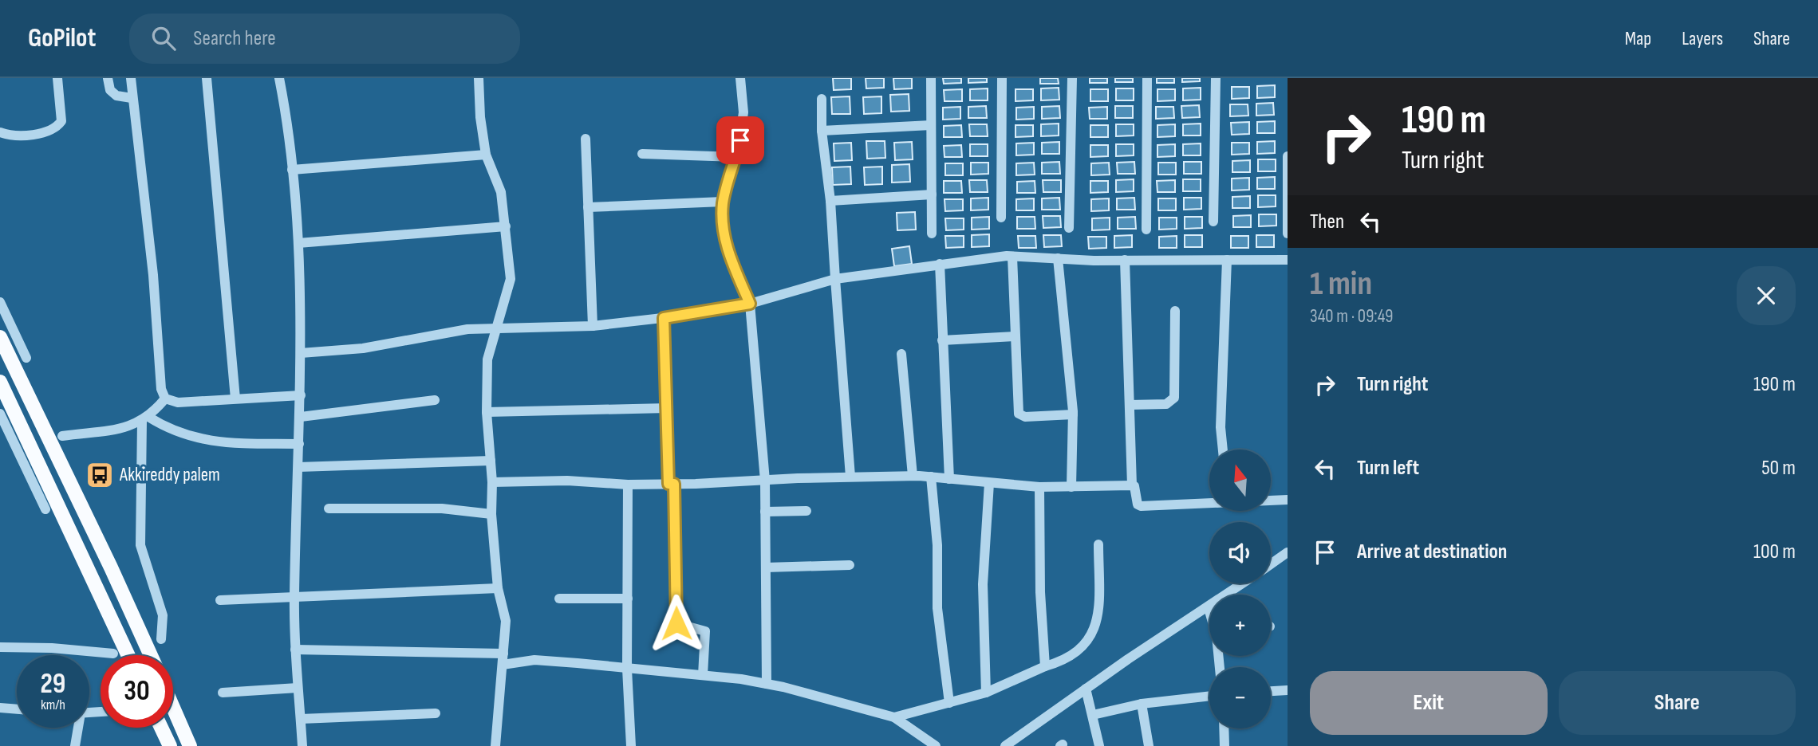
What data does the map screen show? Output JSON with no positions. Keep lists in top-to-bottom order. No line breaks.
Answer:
{"places":{"bus stop":["Akkireddy palem"]},"north":"top","page":{"header":"GoPilot","search":"Search here","nav":["Map","Layers","Share"],"turn":["190 m","Turn right"],"then":"Then","heading":["1 min","340 m · 09:49"],"list":[{"name":"Turn right","value":"190 m"},{"name":"Turn left","value":"50 m"},{"name":"Arrive at destination","value":"100 m"}],"map_buttons":["+","−"],"speed":"29 km/h","limit":"30","buttons":["Exit","Share"]}}
